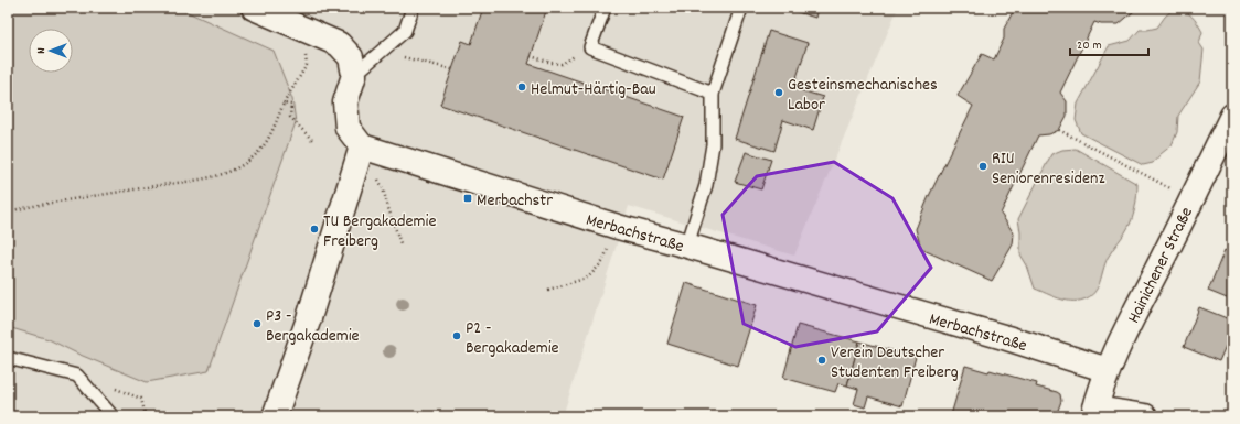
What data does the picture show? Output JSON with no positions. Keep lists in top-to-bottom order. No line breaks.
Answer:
{"streets":{"street":["Merbachstraße","Hainichener Straße"]},"crossings":[["Merbachstraße","Hainichener Straße"]],"places":{"other":["Helmut-Härtig-Bau","Gesteinsmechanisches Labor","RIU Seniorenresidenz","TU Bergakademie Freiberg","P3 - Bergakademie","P2 - Bergakademie","Verein Deutscher Studenten Freiberg"],"transit":["Merbachstr"]},"scale_bar":"20 m","north":"left"}
